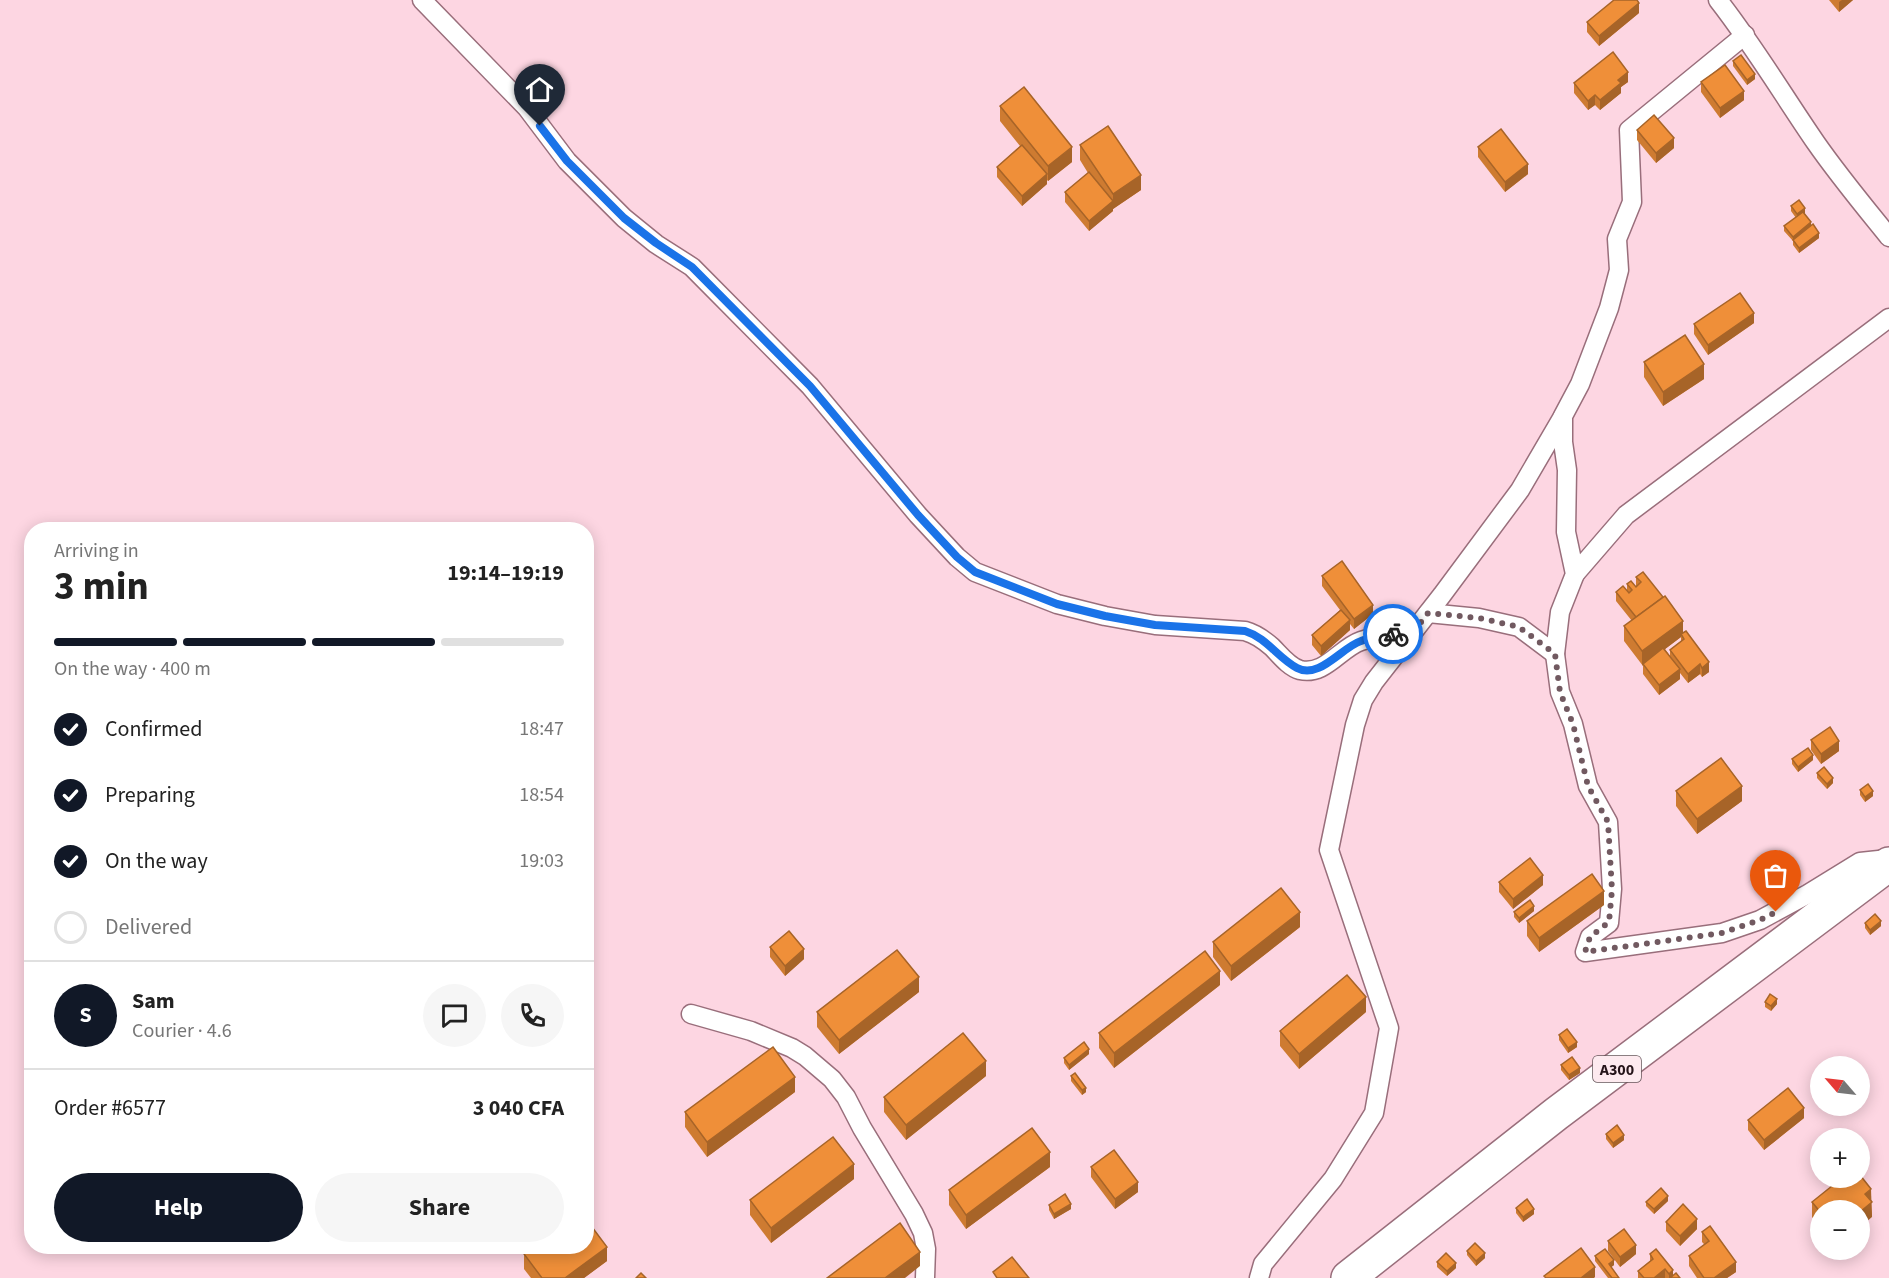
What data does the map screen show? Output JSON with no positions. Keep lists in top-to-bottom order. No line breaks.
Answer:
{"streets":{"highway":["A300"]},"north":"top left","page":{"heading":["3 min","Arriving in","19:14–19:19"],"panel":["Sam","Courier · 4.6","Order #6577","3 040 CFA"],"bar":"On the way · 400 m","list":[["Confirmed","18:47"],["Preparing","18:54"],["On the way","19:03"],"Delivered"],"round":"S","map_buttons":["+","−"],"buttons":["Help","Share"]}}
